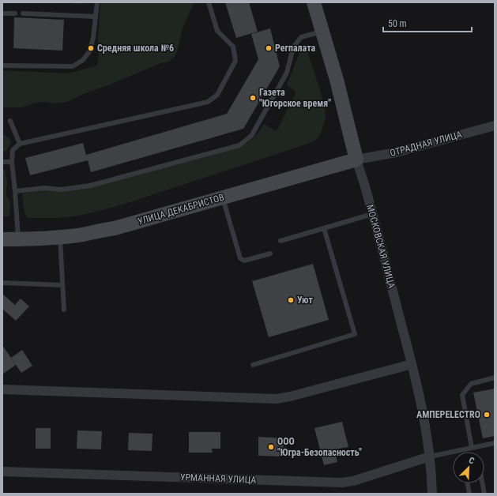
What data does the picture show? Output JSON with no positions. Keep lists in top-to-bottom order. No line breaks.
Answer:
{"streets":{"main road":["УЛИЦА ДЕКАБРИСТОВ","МОСКОВСКАЯ УЛИЦА"],"street":["ОТРАДНАЯ УЛИЦА","УРМАННАЯ УЛИЦА"]},"crossings":[["ОТРАДНАЯ УЛИЦА","УЛИЦА ДЕКАБРИСТОВ"],["ОТРАДНАЯ УЛИЦА","МОСКОВСКАЯ УЛИЦА"],["УЛИЦА ДЕКАБРИСТОВ","МОСКОВСКАЯ УЛИЦА"],["МОСКОВСКАЯ УЛИЦА","УРМАННАЯ УЛИЦА"]],"places":["Средняя школа №6","Регпалата","Газета \"Югорское время\"","Уют","АМПЕРELECTRO","ООО \"Югра-Безопасность\""],"scale_bar":"50 m","north":"top right"}
